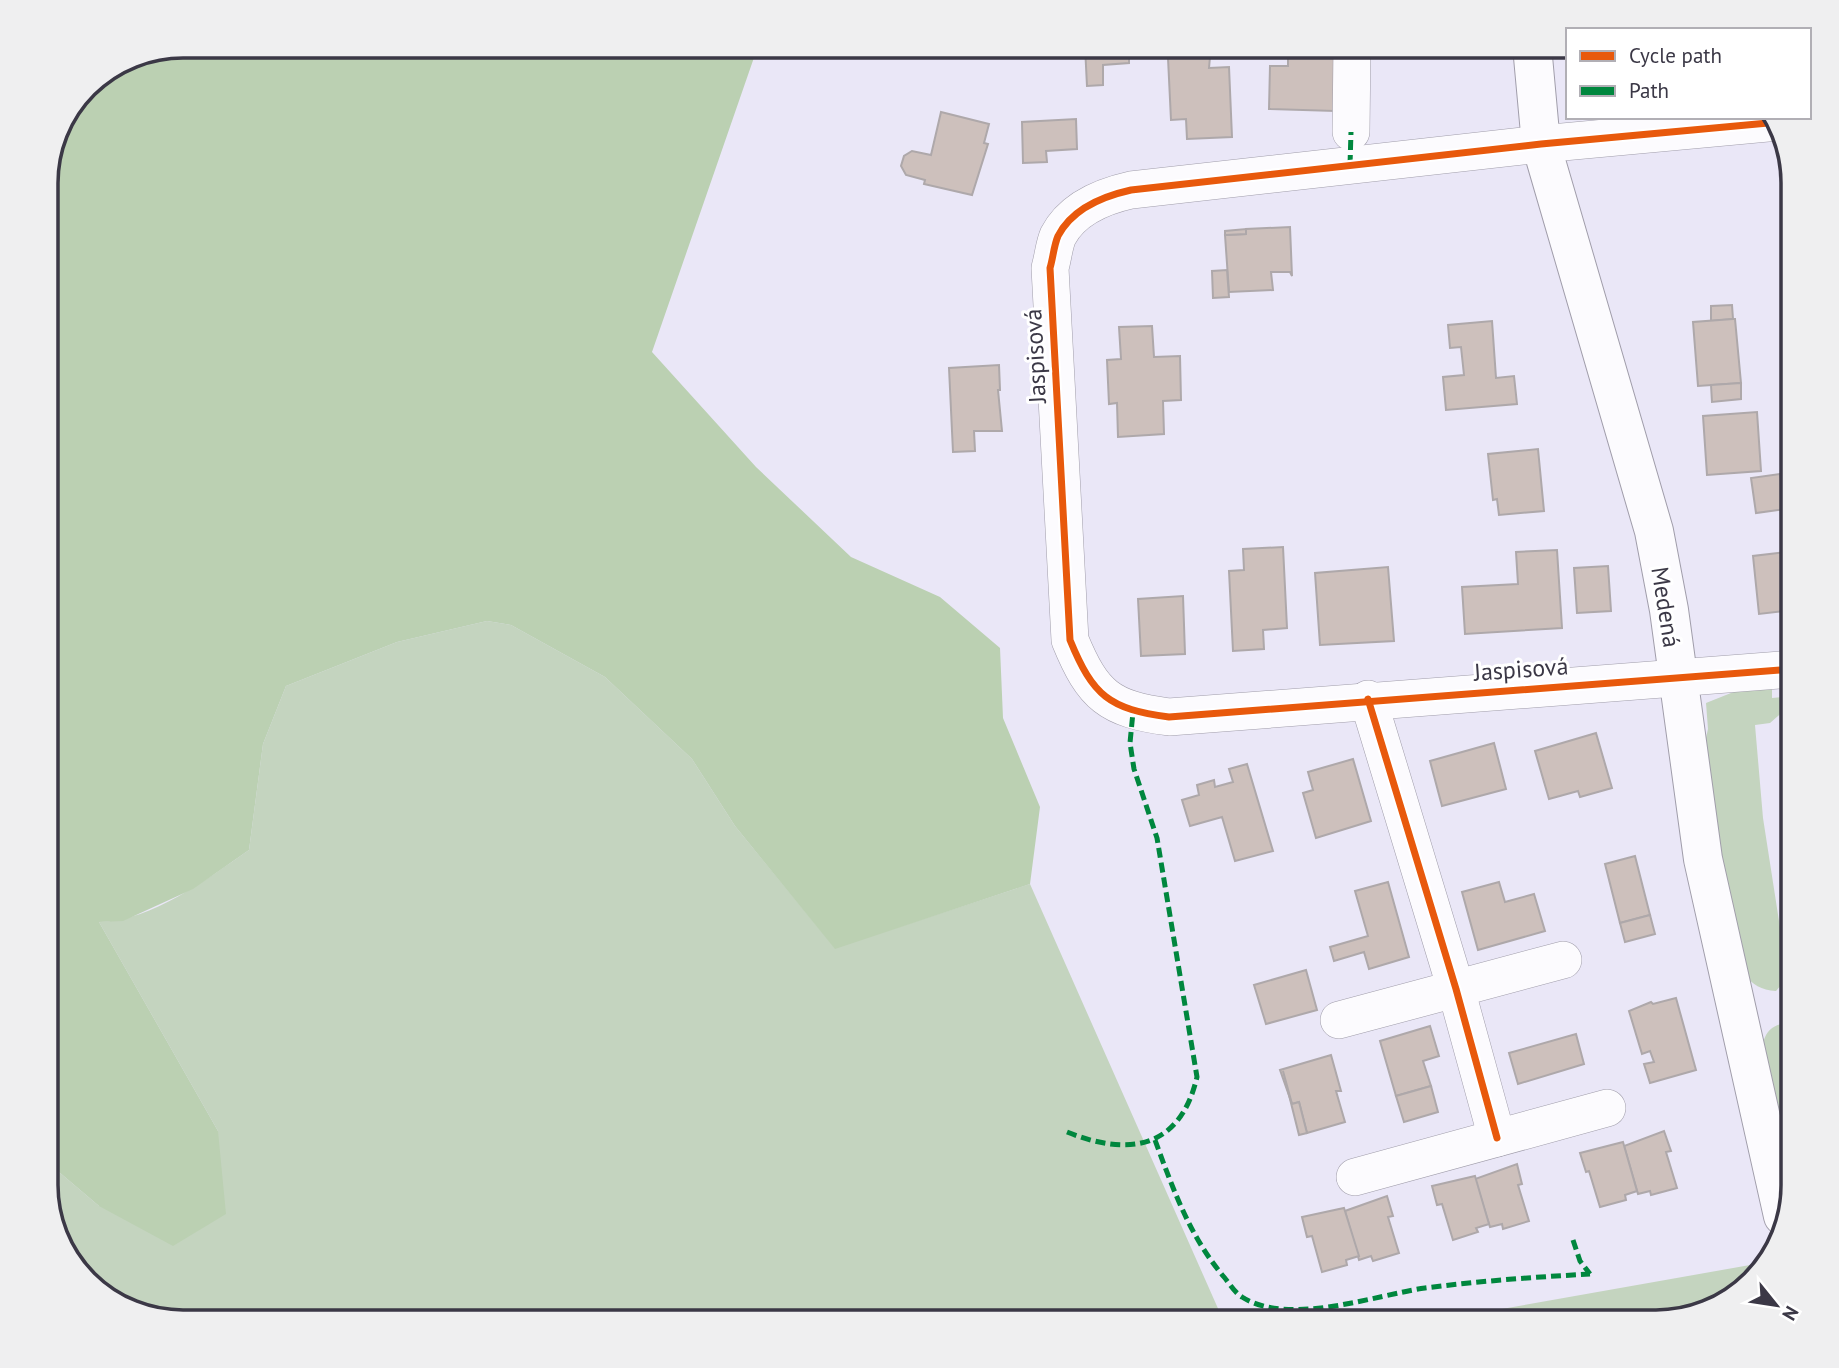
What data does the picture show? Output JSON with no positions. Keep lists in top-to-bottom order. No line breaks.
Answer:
{"streets":{"street":["Jaspisová","Medená"]},"crossings":[["Jaspisová","Medená"]],"legend":["Cycle path","Path"],"north":"bottom right"}
